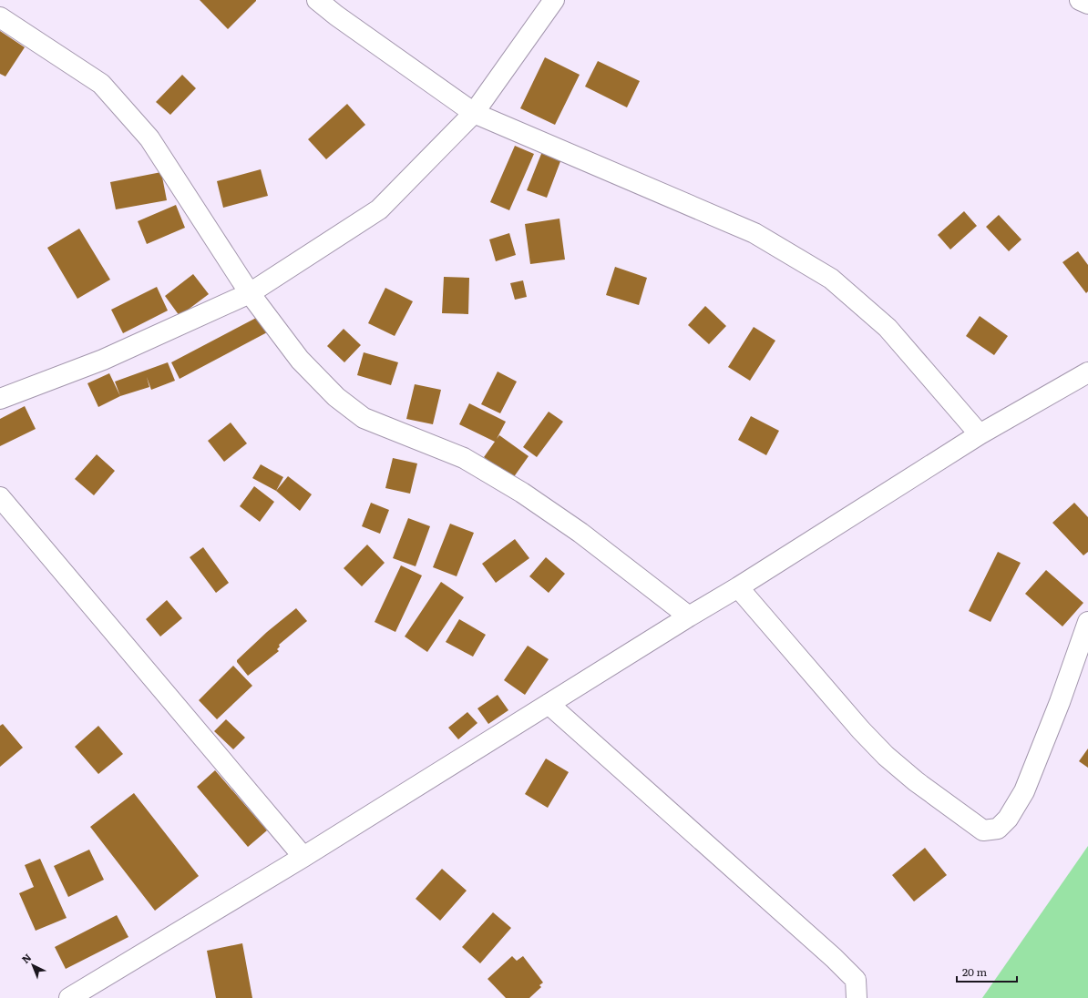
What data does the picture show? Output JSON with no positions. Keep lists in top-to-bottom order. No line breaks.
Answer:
{"scale_bar":"20 m","north":"top left"}
